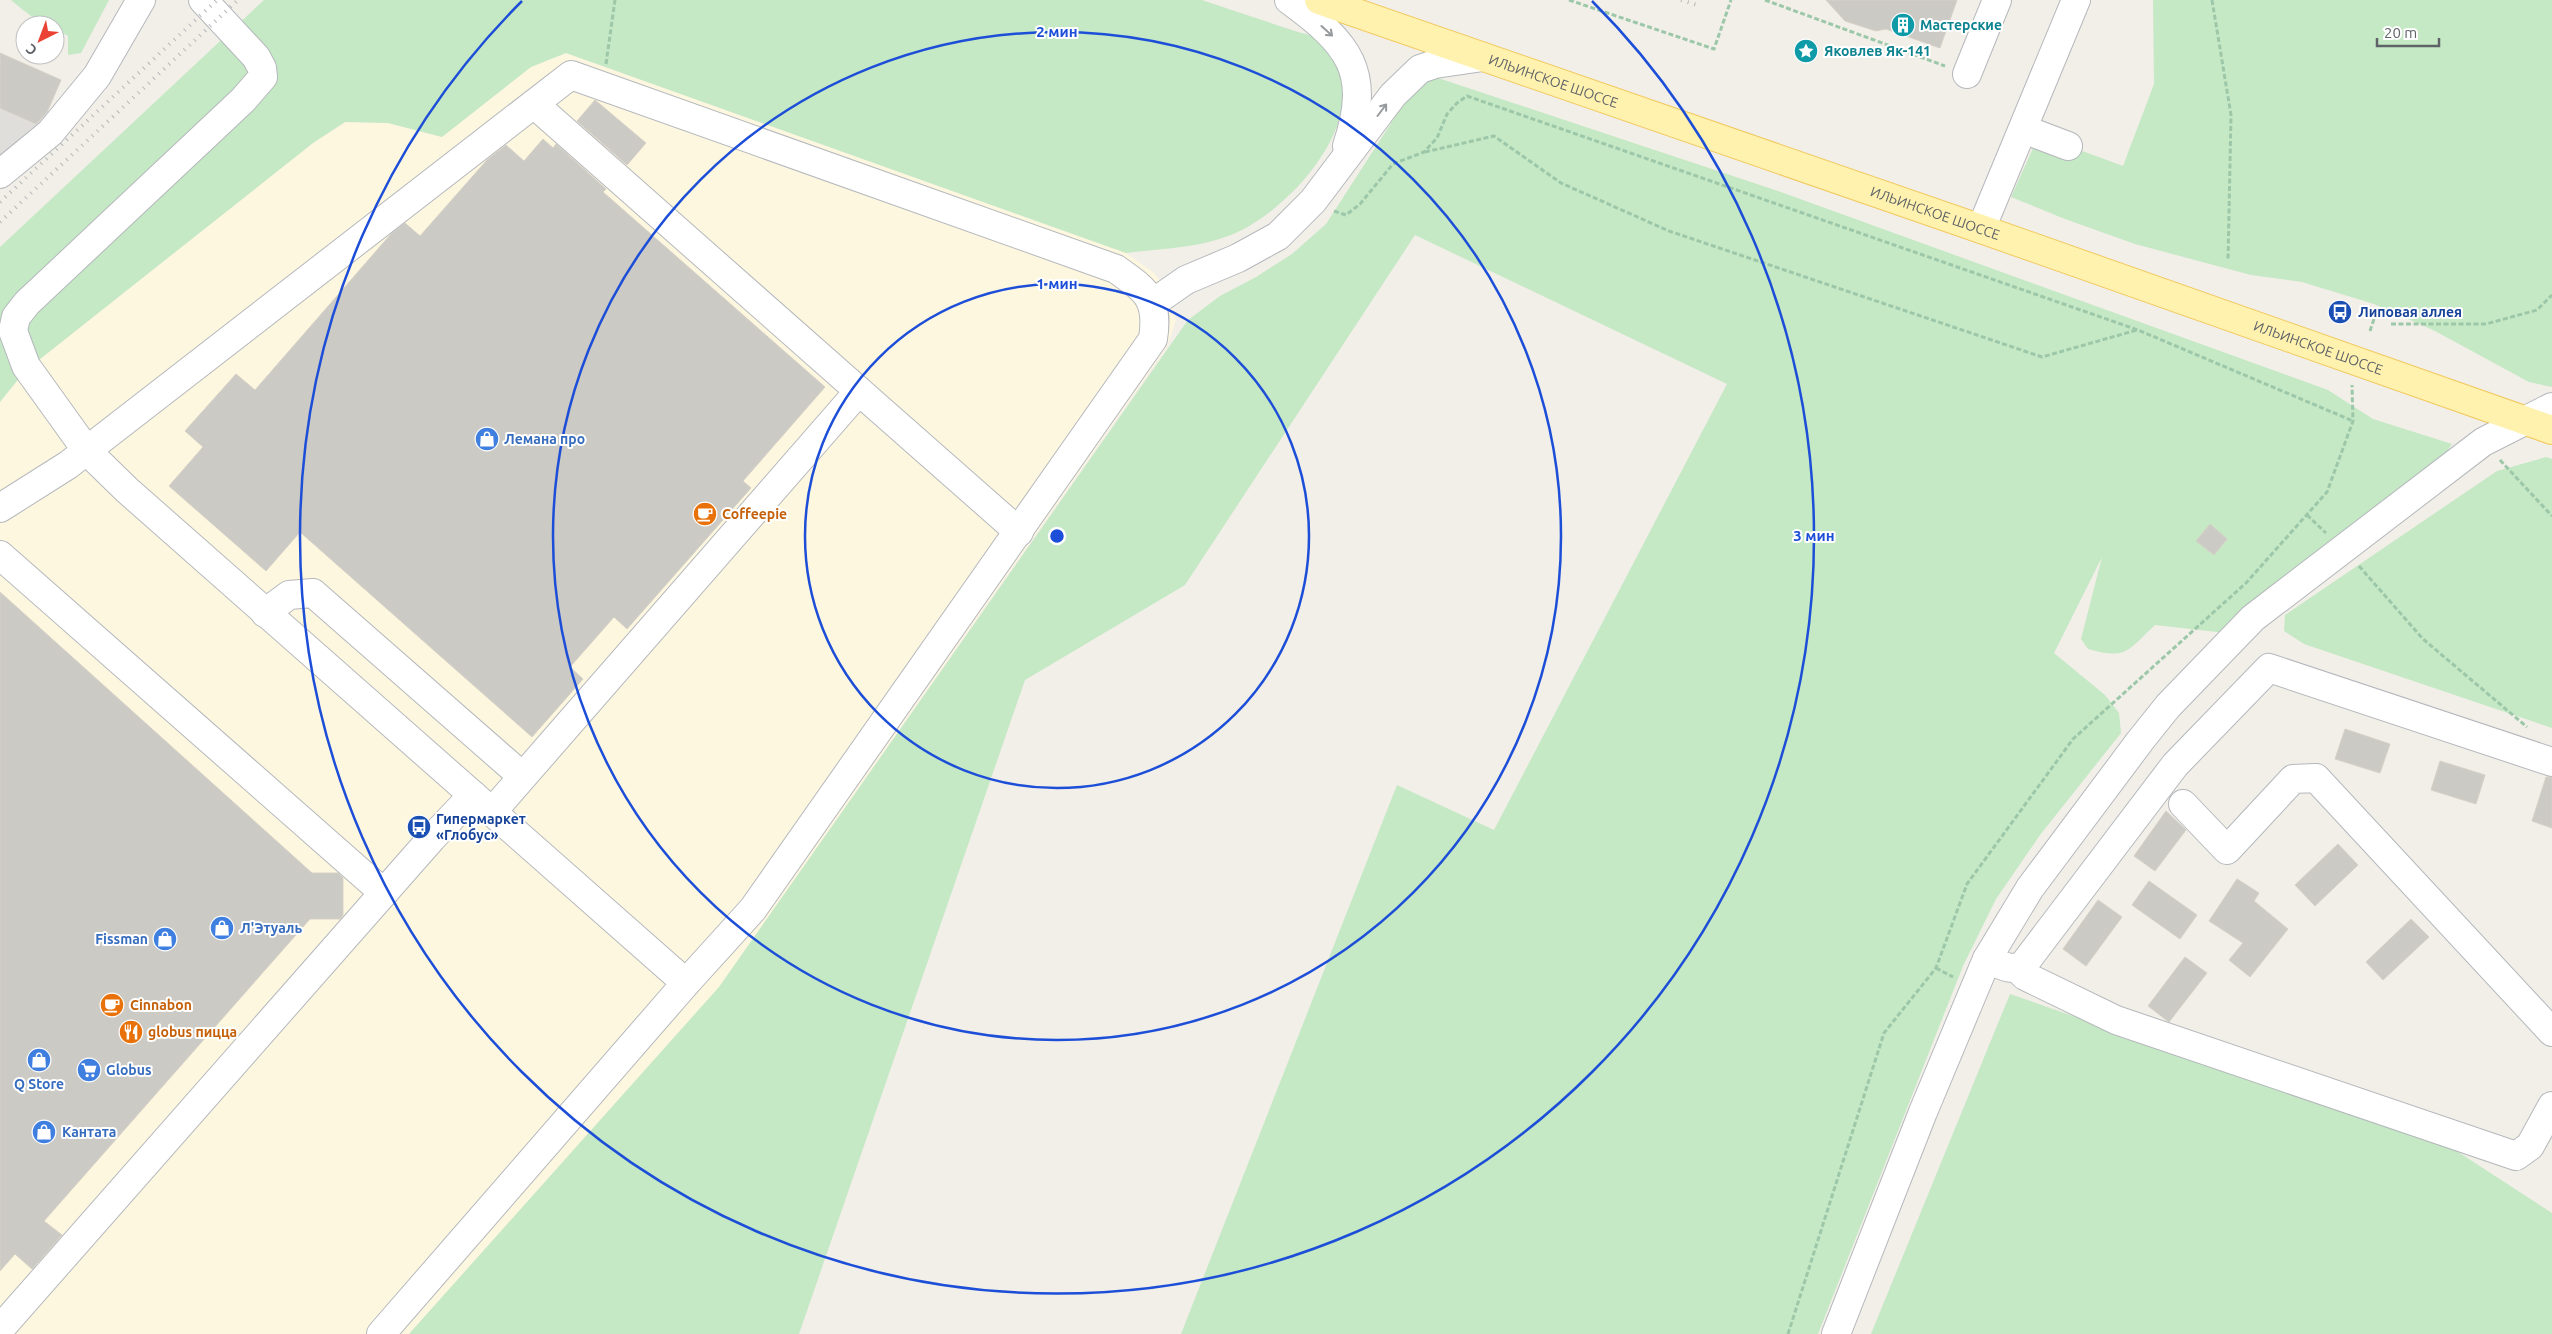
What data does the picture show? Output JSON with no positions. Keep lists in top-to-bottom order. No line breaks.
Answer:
{"streets":{"main road":["ИЛЬИНСКОЕ ШОССЕ"]},"places":{"building":["Мастерские"],"place":["Яковлев Як-141"],"bus stop":["Липовая аллея","Гипермаркет «Глобус»"],"shop":["Лемана про","Л'Этуаль","Fissman","Q Store","Кантата"],"cafe":["Coffeepie","Cinnabon"],"restaurant":["globus пицца"],"supermarket":["Globus"]},"scale_bar":"20 m","north":"bottom left","rings":["2 мин","1 мин","3 мин"]}
